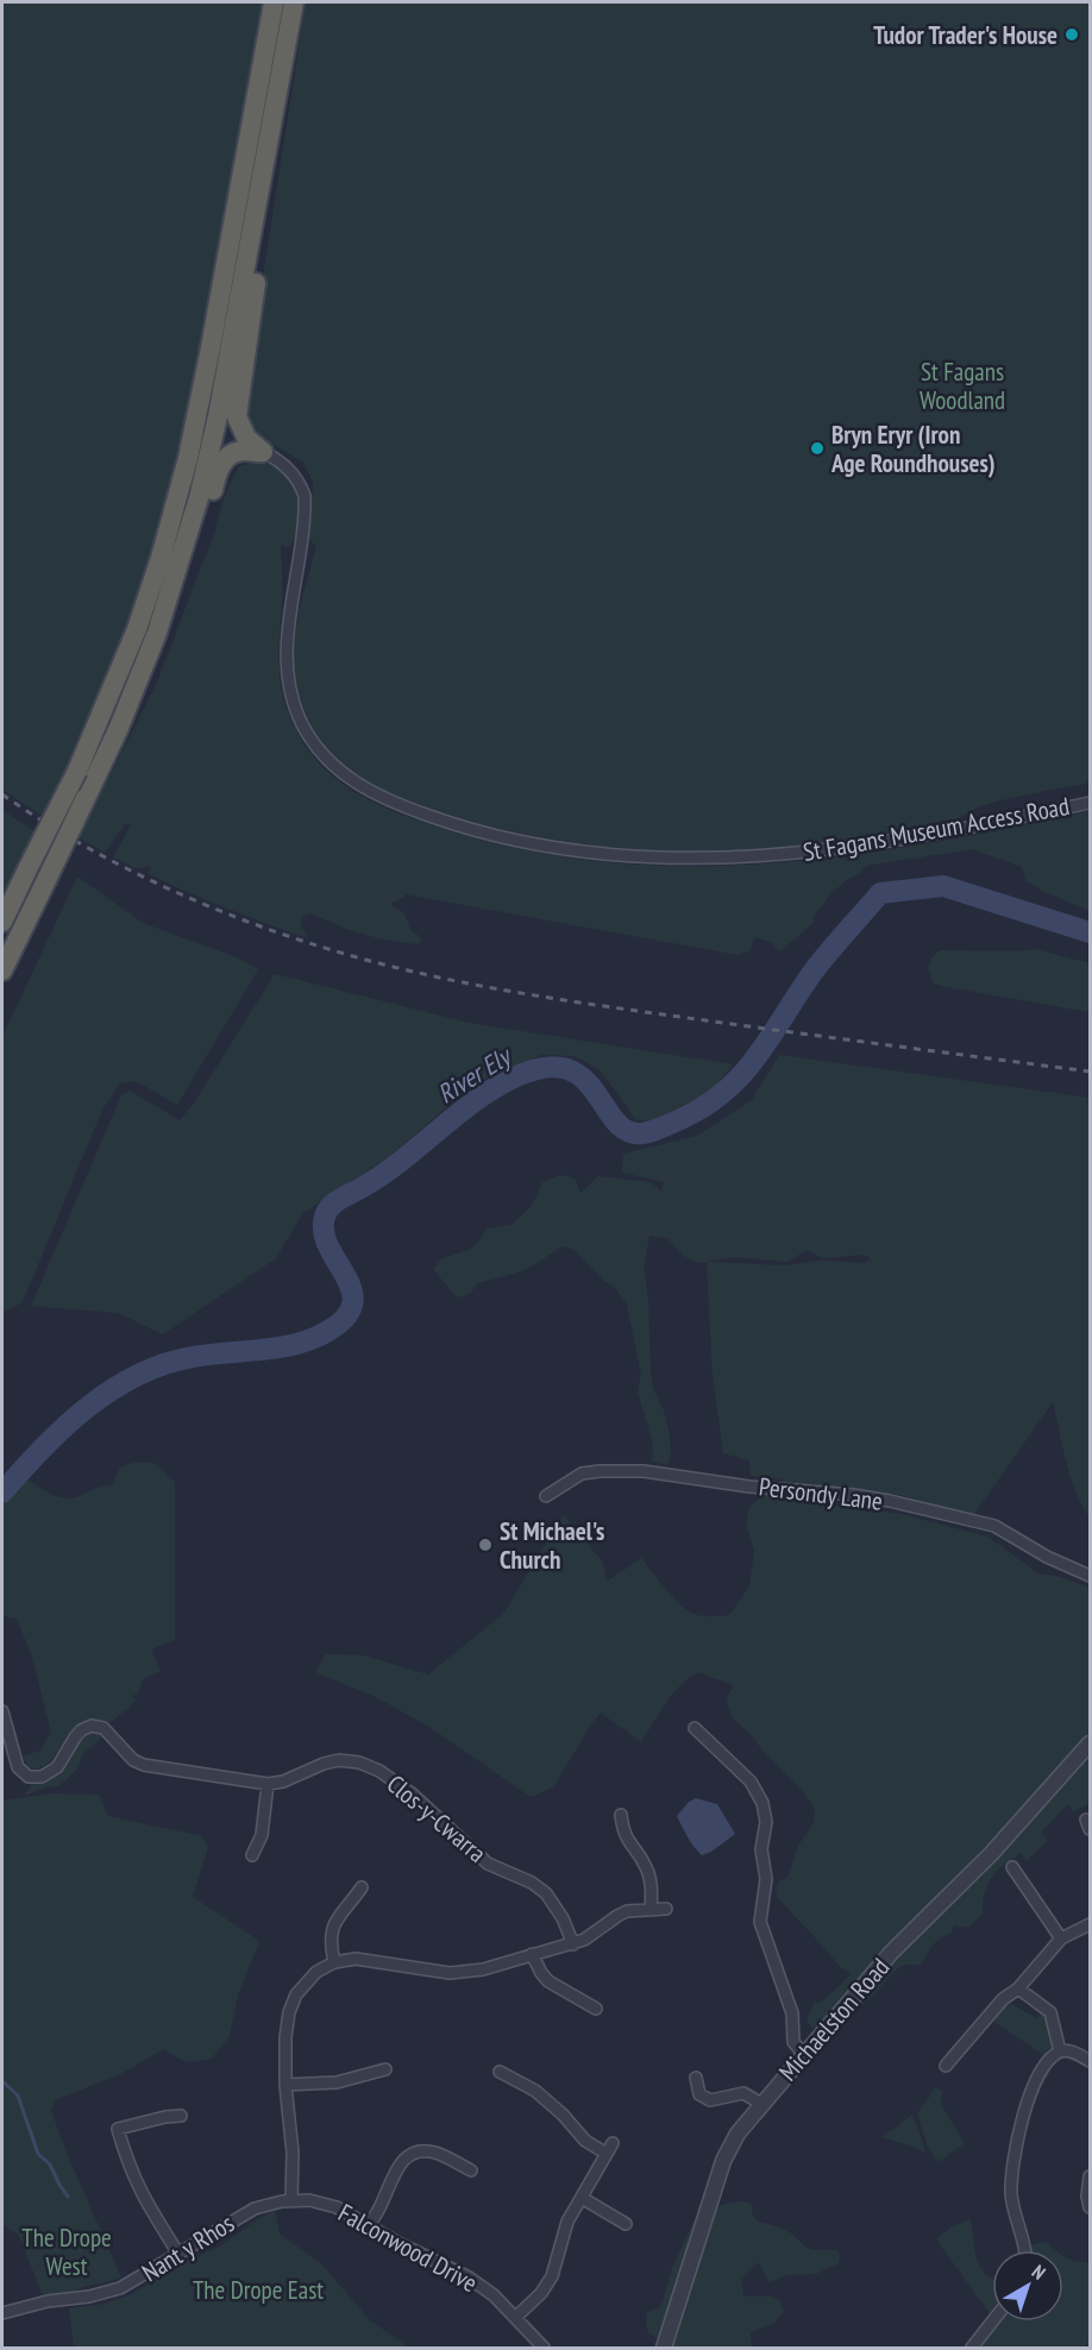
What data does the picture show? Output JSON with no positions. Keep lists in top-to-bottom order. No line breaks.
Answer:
{"streets":{"street":["St Fagans Museum Access Road","Persondy Lane","Clos-y-Cwarra","Michaelston Road","Nant y Rhos","Falconwood Drive"]},"crossings":[["Nant y Rhos","Falconwood Drive"]],"water":["River Ely"],"parks":["St Fagans Woodland","The Drope West","The Drope East"],"places":["Tudor Trader's House","Bryn Eryr (Iron Age Roundhouses)","St Michael's Church"],"north":"top right"}
